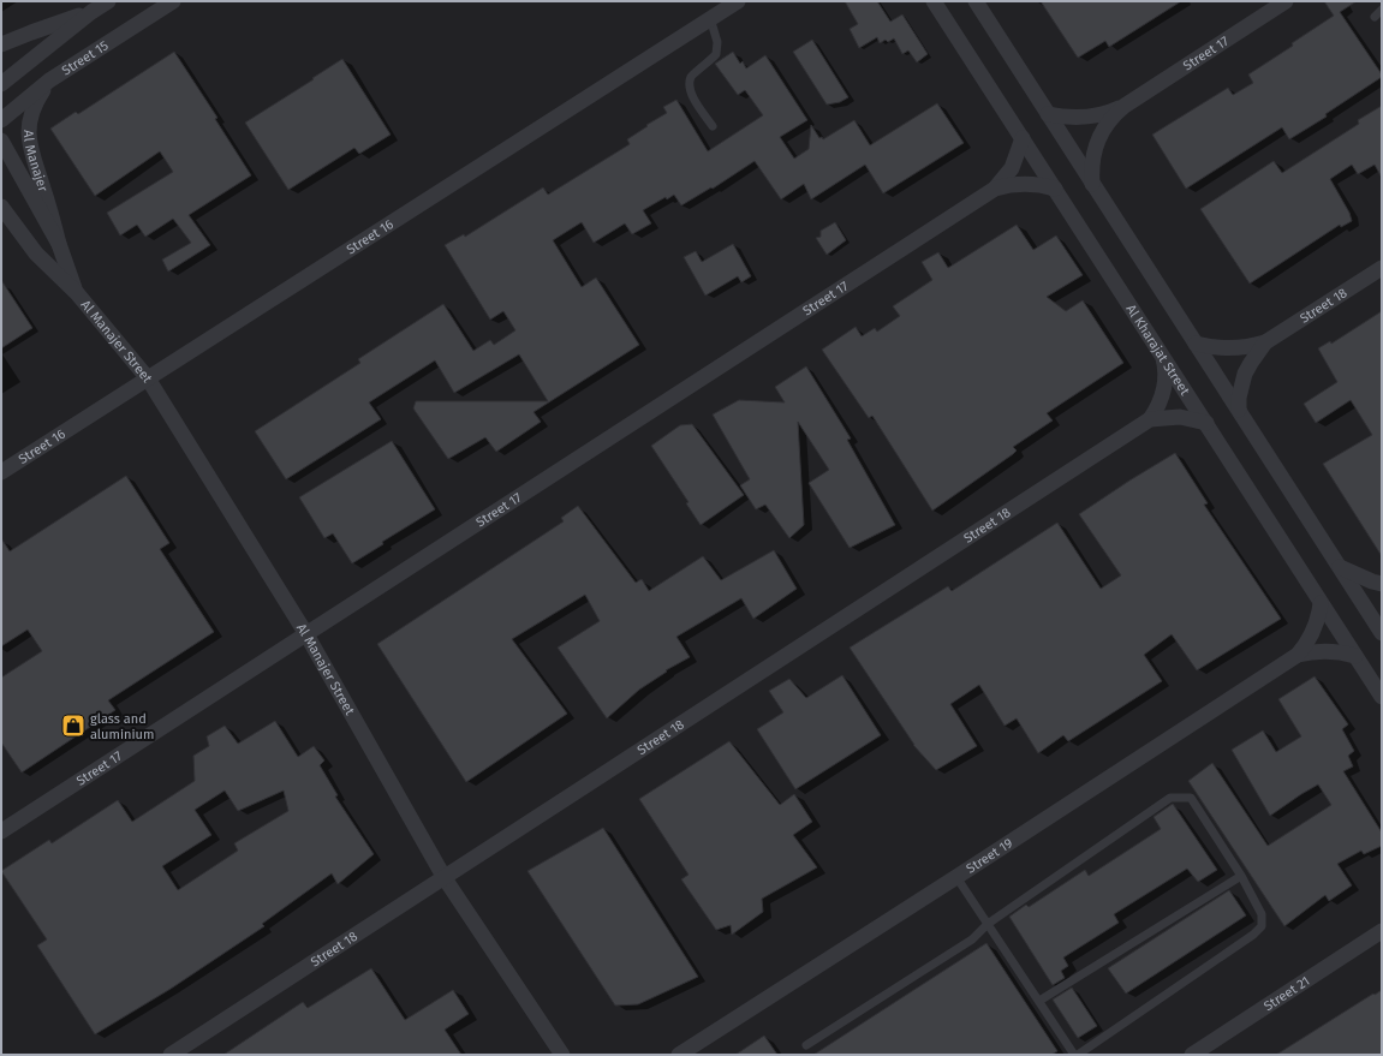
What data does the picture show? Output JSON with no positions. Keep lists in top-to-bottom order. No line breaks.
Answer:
{"streets":{"street":["Street 17","Street 15","Al Manajer","Street 16","Street 18","Al Manajer Street","Al Kharajat Street","Street 19","Street 21"]},"crossings":[["Street 17","Al Manajer Street"],["Street 17","Al Kharajat Street"],["Street 15","Al Manajer"],["Al Manajer","Al Manajer Street"],["Street 16","Al Manajer Street"],["Street 18","Al Manajer Street"],["Street 18","Al Kharajat Street"],["Al Kharajat Street","Street 19"]],"places":{"shop":["glass and aluminium"]}}
